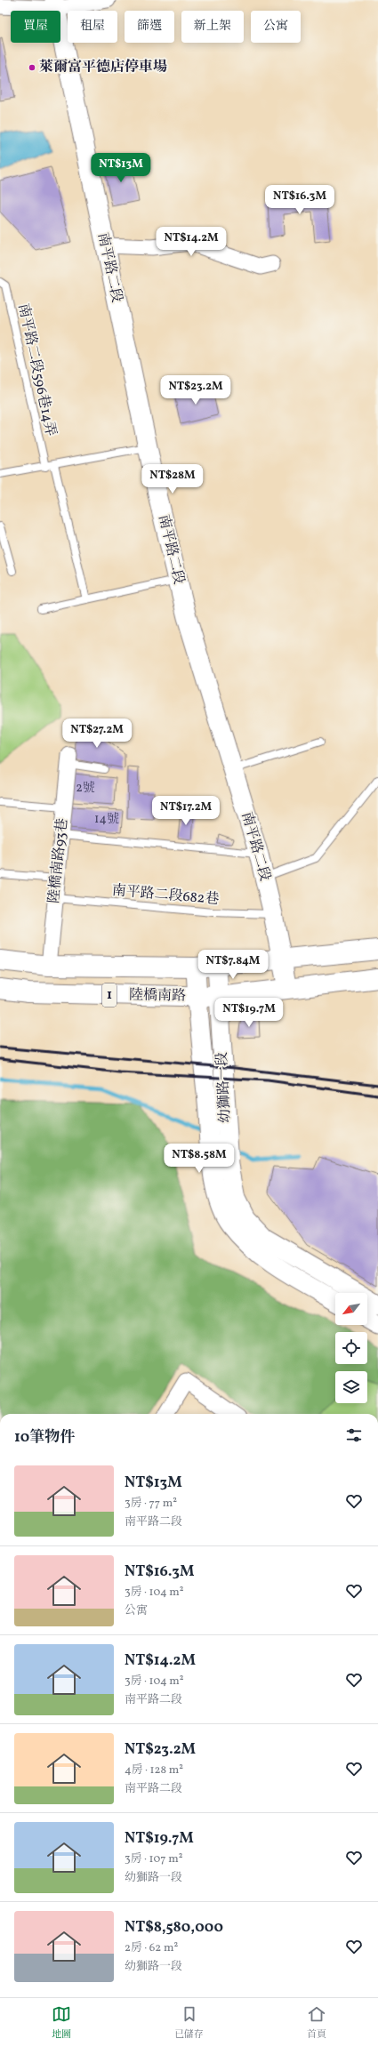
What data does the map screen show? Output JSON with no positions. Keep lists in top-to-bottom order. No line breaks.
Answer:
{"streets":{"main road":["1","陸橋南路"],"street":["南平路二段","陸橋南路93巷","幼獅路一段"],"lane":["南平路二段596巷14弄","南平路二段682巷"]},"crossings":[["南平路二段","南平路二段682巷"],["南平路二段","陸橋南路"],["陸橋南路93巷","南平路二段682巷"],["陸橋南路93巷","陸橋南路"],["陸橋南路","幼獅路一段"]],"places":["萊爾富平德店停車場"],"house_numbers":["2號","14號"],"north":"bottom left","page":{"chip":["買屋","租屋","篩選","新上架","公寓"],"price":["NT$13M","NT$16.3M","NT$14.2M","NT$23.2M","NT$28M","NT$27.2M","NT$17.2M","NT$7.84M","NT$19.7M","NT$8.58M"],"heading":"10筆物件","list":[{"name":"NT$13M","note":"3房 · 77 m² · 南平路二段"},{"name":"NT$16.3M","note":"3房 · 104 m² · 公寓"},{"name":"NT$14.2M","note":"3房 · 104 m² · 南平路二段"},{"name":"NT$23.2M","note":"4房 · 128 m² · 南平路二段"},{"name":"NT$19.7M","note":"3房 · 107 m² · 幼獅路一段"},{"name":"NT$8,580,000","note":"2房 · 62 m² · 幼獅路一段"}],"tabs":["地圖","已儲存","首頁"]}}
